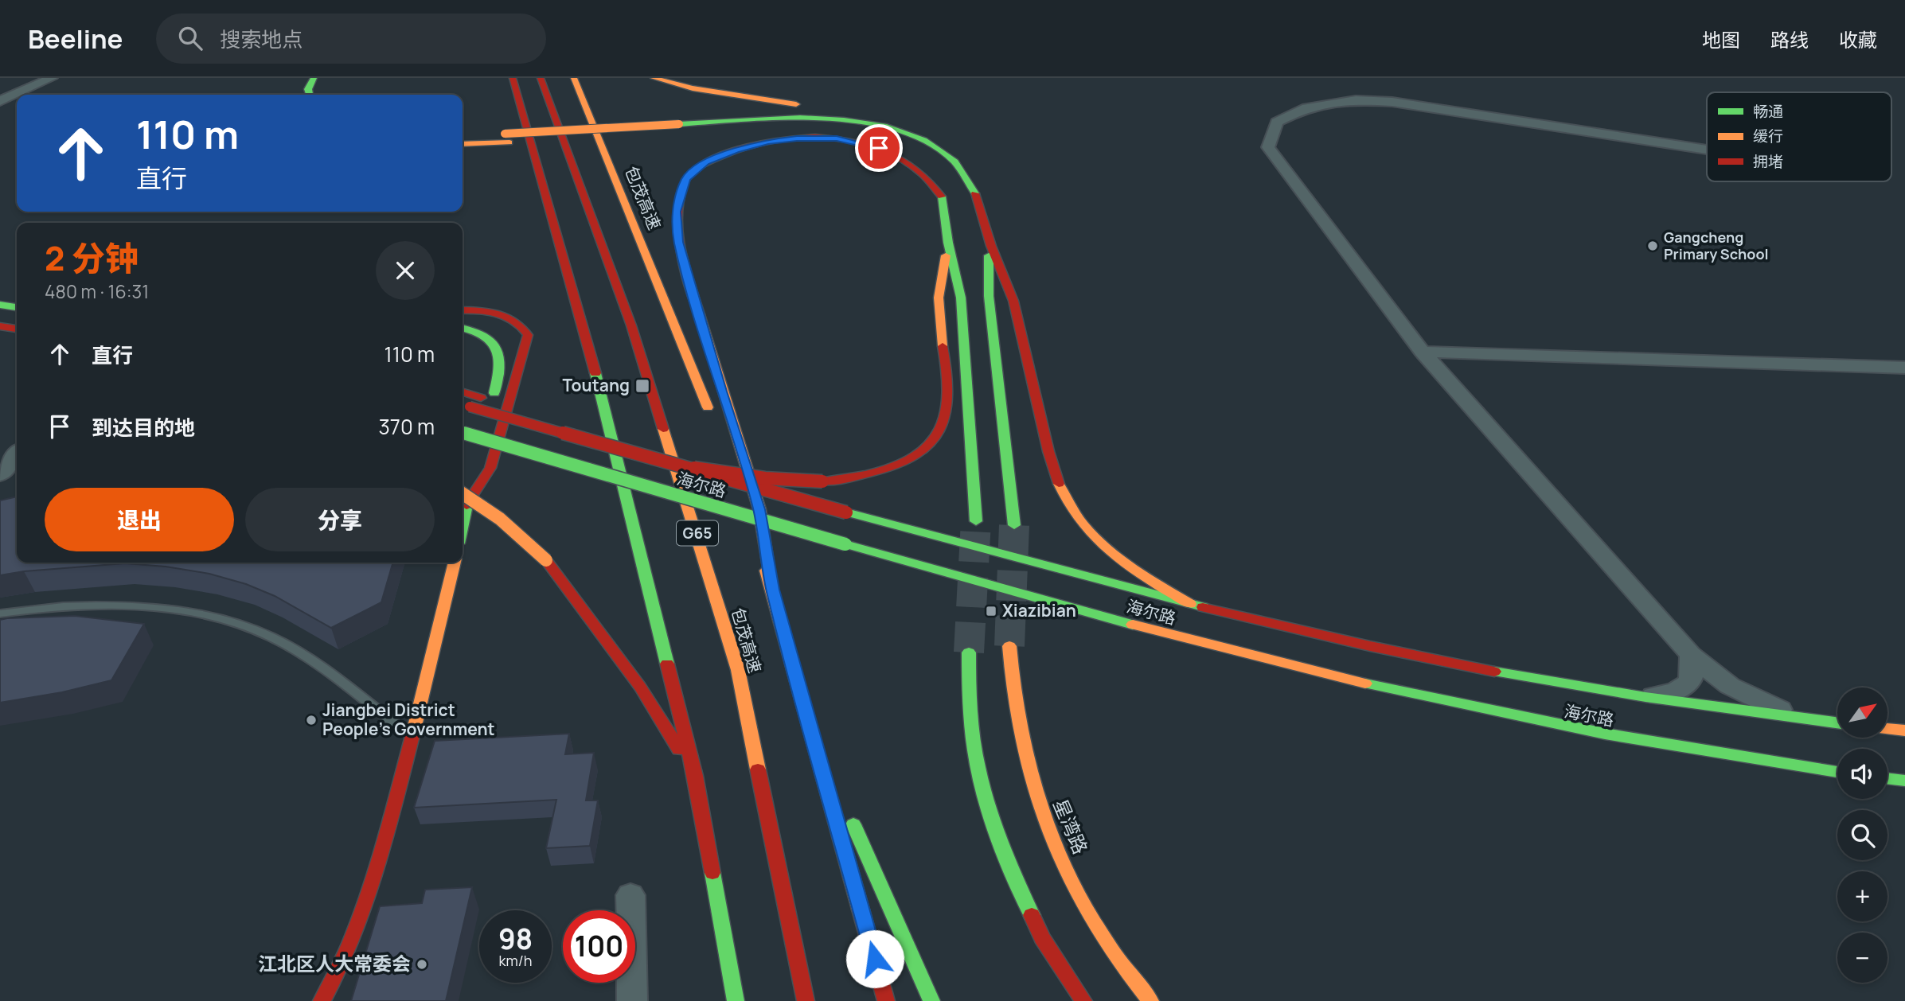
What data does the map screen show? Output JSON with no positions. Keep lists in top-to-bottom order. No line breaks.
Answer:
{"streets":{"main road":["包茂高速","海尔路","G65","星湾路"]},"places":{"other":["Gangcheng Primary School","Jiangbei District People’s Government","江北区人大常委会"],"transit":["Toutang","Xiazibian"]},"legend":["畅通","缓行","拥堵"],"north":"top right","page":{"header":"Beeline","search":"搜索地点","nav":["地图","路线","收藏"],"turn":["110 m","直行"],"heading":["2 分钟","480 m · 16:31"],"list":[{"name":"直行","value":"110 m"},{"name":"到达目的地","value":"370 m"}],"buttons":["退出","分享"],"map_buttons":["+","−"],"speed":"98 km/h","limit":"100"}}
